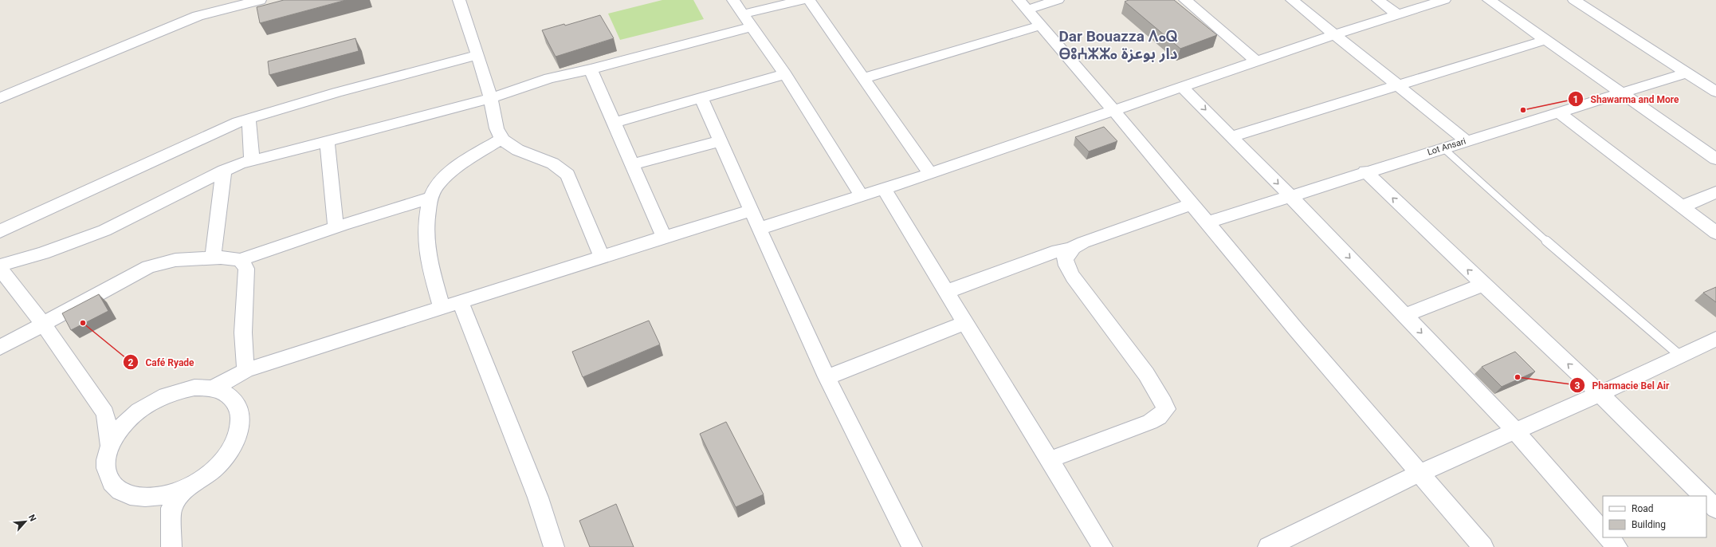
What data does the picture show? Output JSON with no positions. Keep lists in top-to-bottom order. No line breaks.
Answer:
{"streets":{"street":["Lot Ansari"]},"districts":["Dar Bouazza ⴷⴰⵕ ⴱⵓⵄⵣⵣⴰ دار بوعزة"],"places":["Shawarma and More","Café Ryade","Pharmacie Bel Air"],"legend":["Road","Building"],"north":"top right"}
